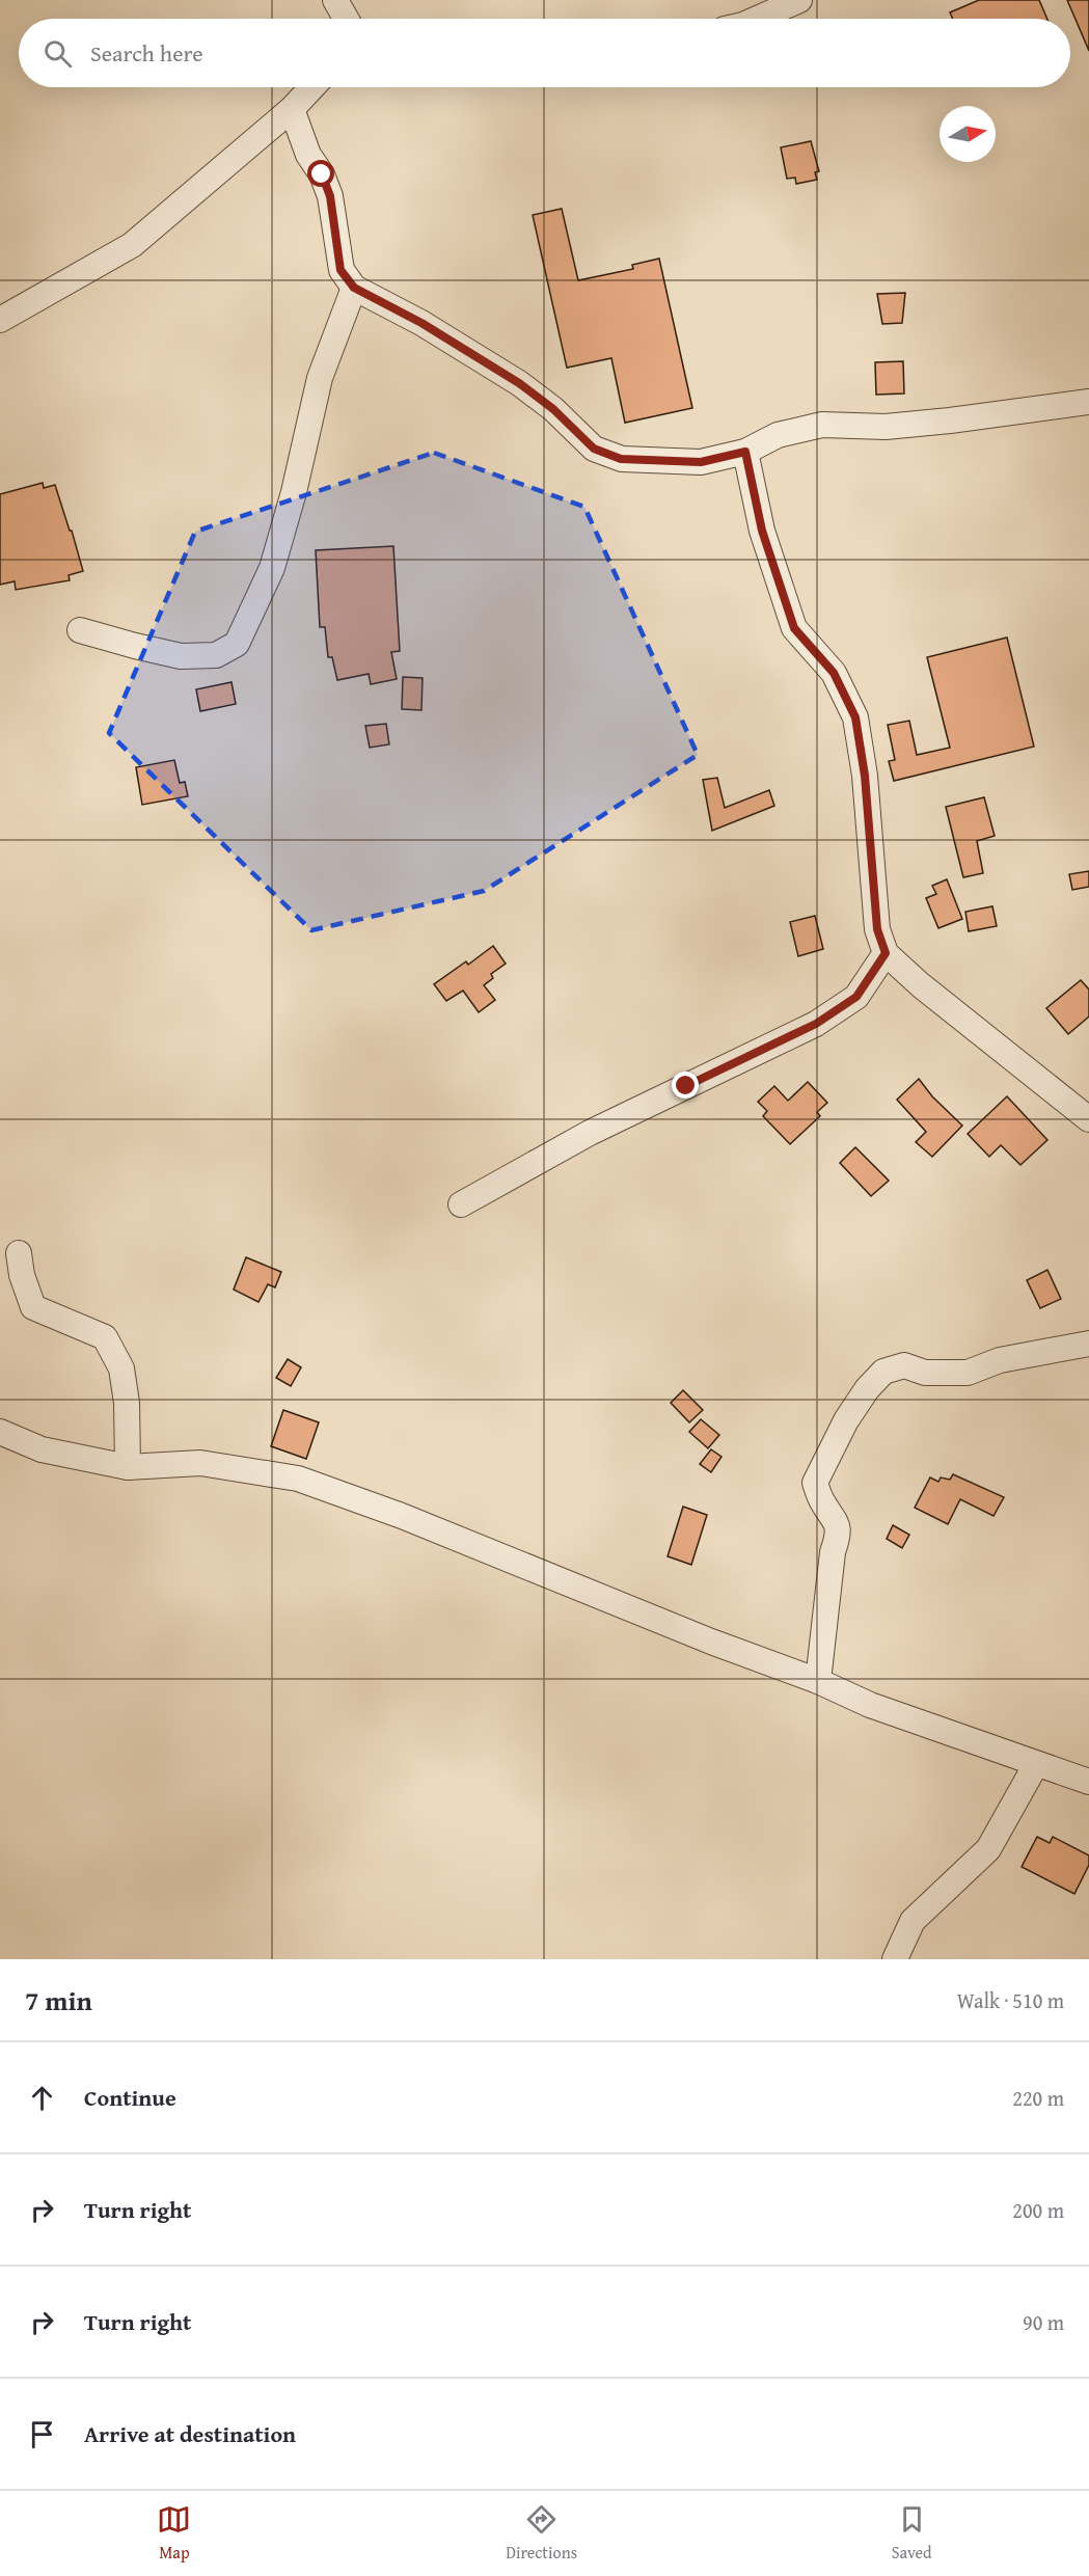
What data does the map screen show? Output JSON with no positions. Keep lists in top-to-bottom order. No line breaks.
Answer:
{"north":"right","page":{"search":"Search here","heading":["7 min","Walk · 510 m"],"list":[["Continue","220 m"],["Turn right","200 m"],["Turn right","90 m"],"Arrive at destination"],"nav":["Map","Directions","Saved"]}}
